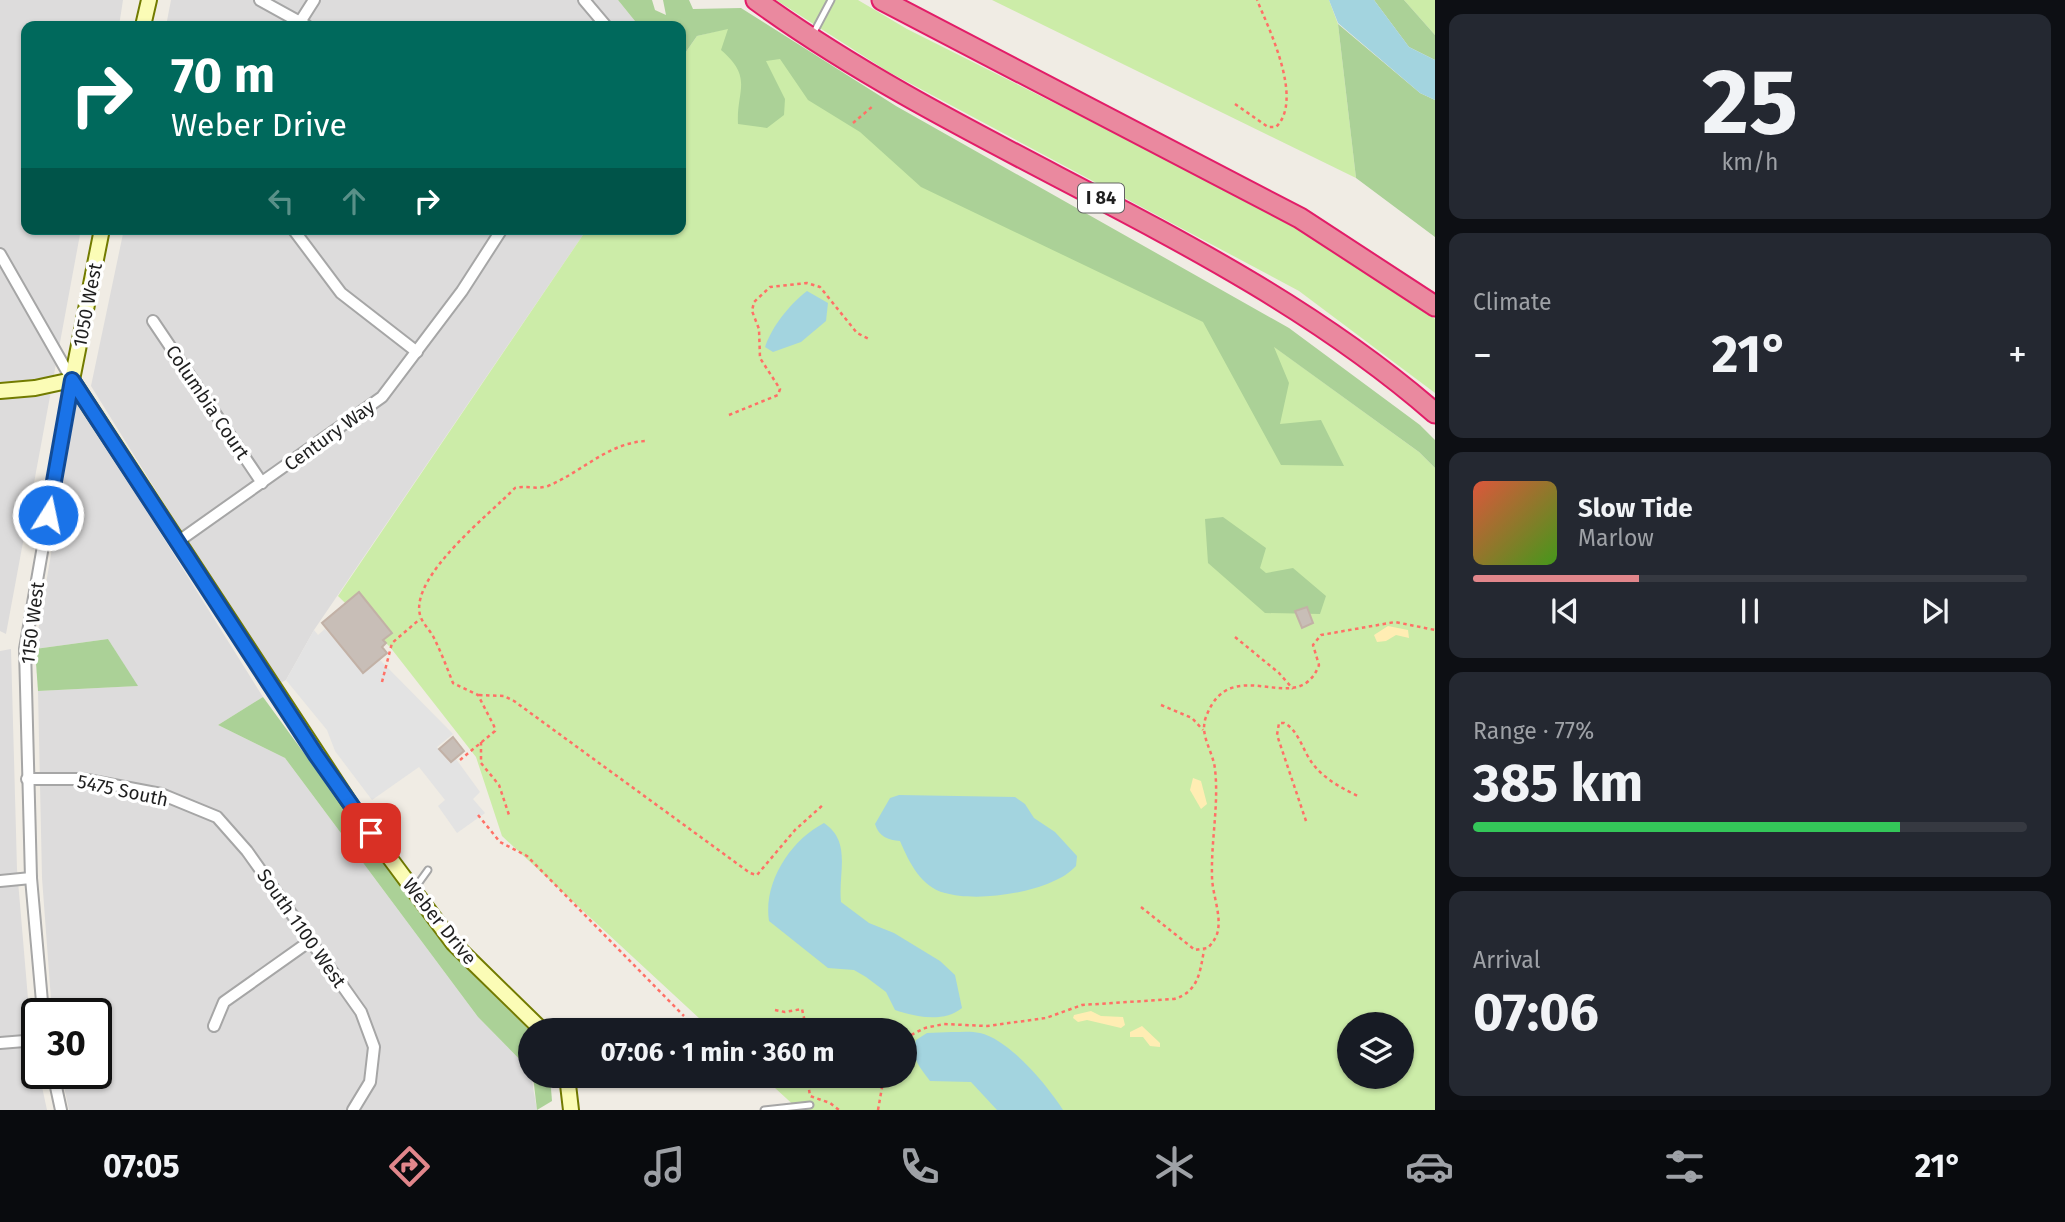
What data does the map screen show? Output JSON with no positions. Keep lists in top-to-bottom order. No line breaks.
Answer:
{"streets":{"highway":["I 84"],"street":["1050 West","Columbia Court","Century Way","1150 West","5475 South","Weber Drive","South 1100 West"]},"crossings":[["1050 West","1150 West"],["1050 West","Weber Drive"],["Columbia Court","Century Way"],["Century Way","Weber Drive"],["1150 West","5475 South"],["1150 West","Weber Drive"],["5475 South","South 1100 West"]],"page":{"tile":[["25","km/h"],"Climate",["Range · 77%","385 km"],["Arrival","07:06"]],"turn":["70 m","Weber Drive"],"heat":["−","21°","+"],"song":["Slow Tide","Marlow"],"limit":"30","trip":"07:06 · 1 min · 360 m","tabs":["07:05","21°"]}}
